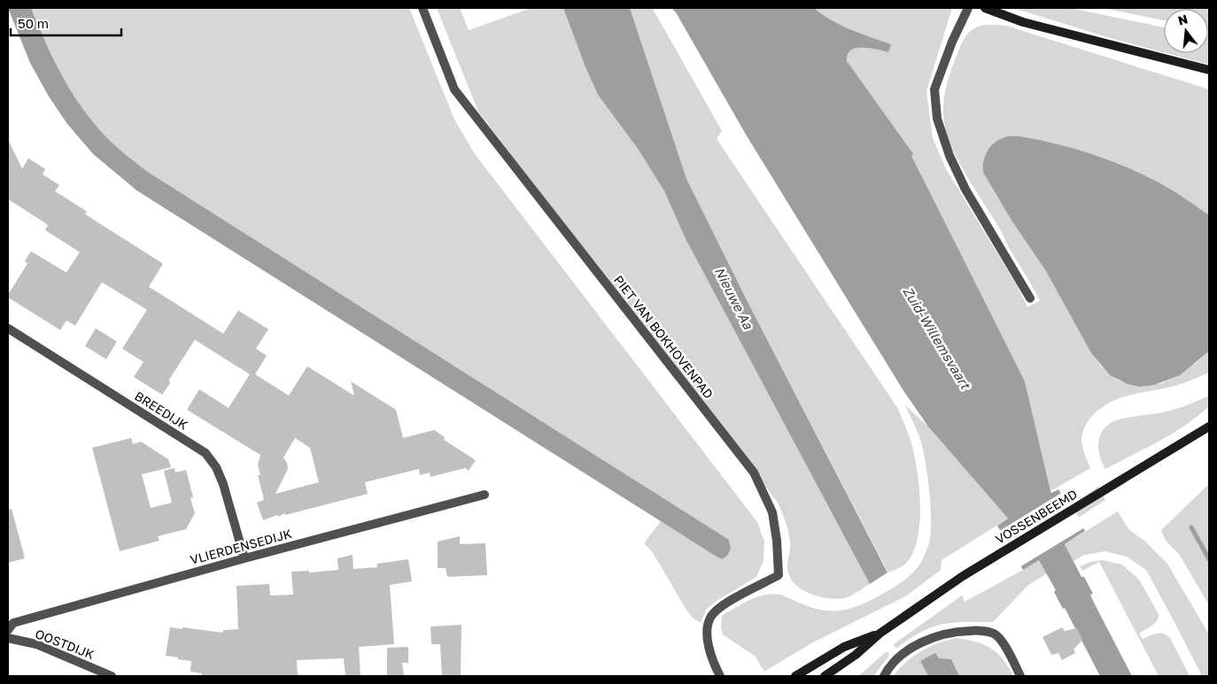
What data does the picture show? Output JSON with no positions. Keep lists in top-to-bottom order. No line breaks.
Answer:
{"streets":{"main road":["VOSSENBEEMD"],"street":["PIET VAN BOKHOVENPAD","BREEDIJK","VLIERDENSEDIJK","OOSTDIJK"]},"crossings":[["BREEDIJK","VLIERDENSEDIJK"]],"water":["Nieuwe Aa","Zuid-Willemsvaart"],"scale_bar":"50 m","north":"top"}
